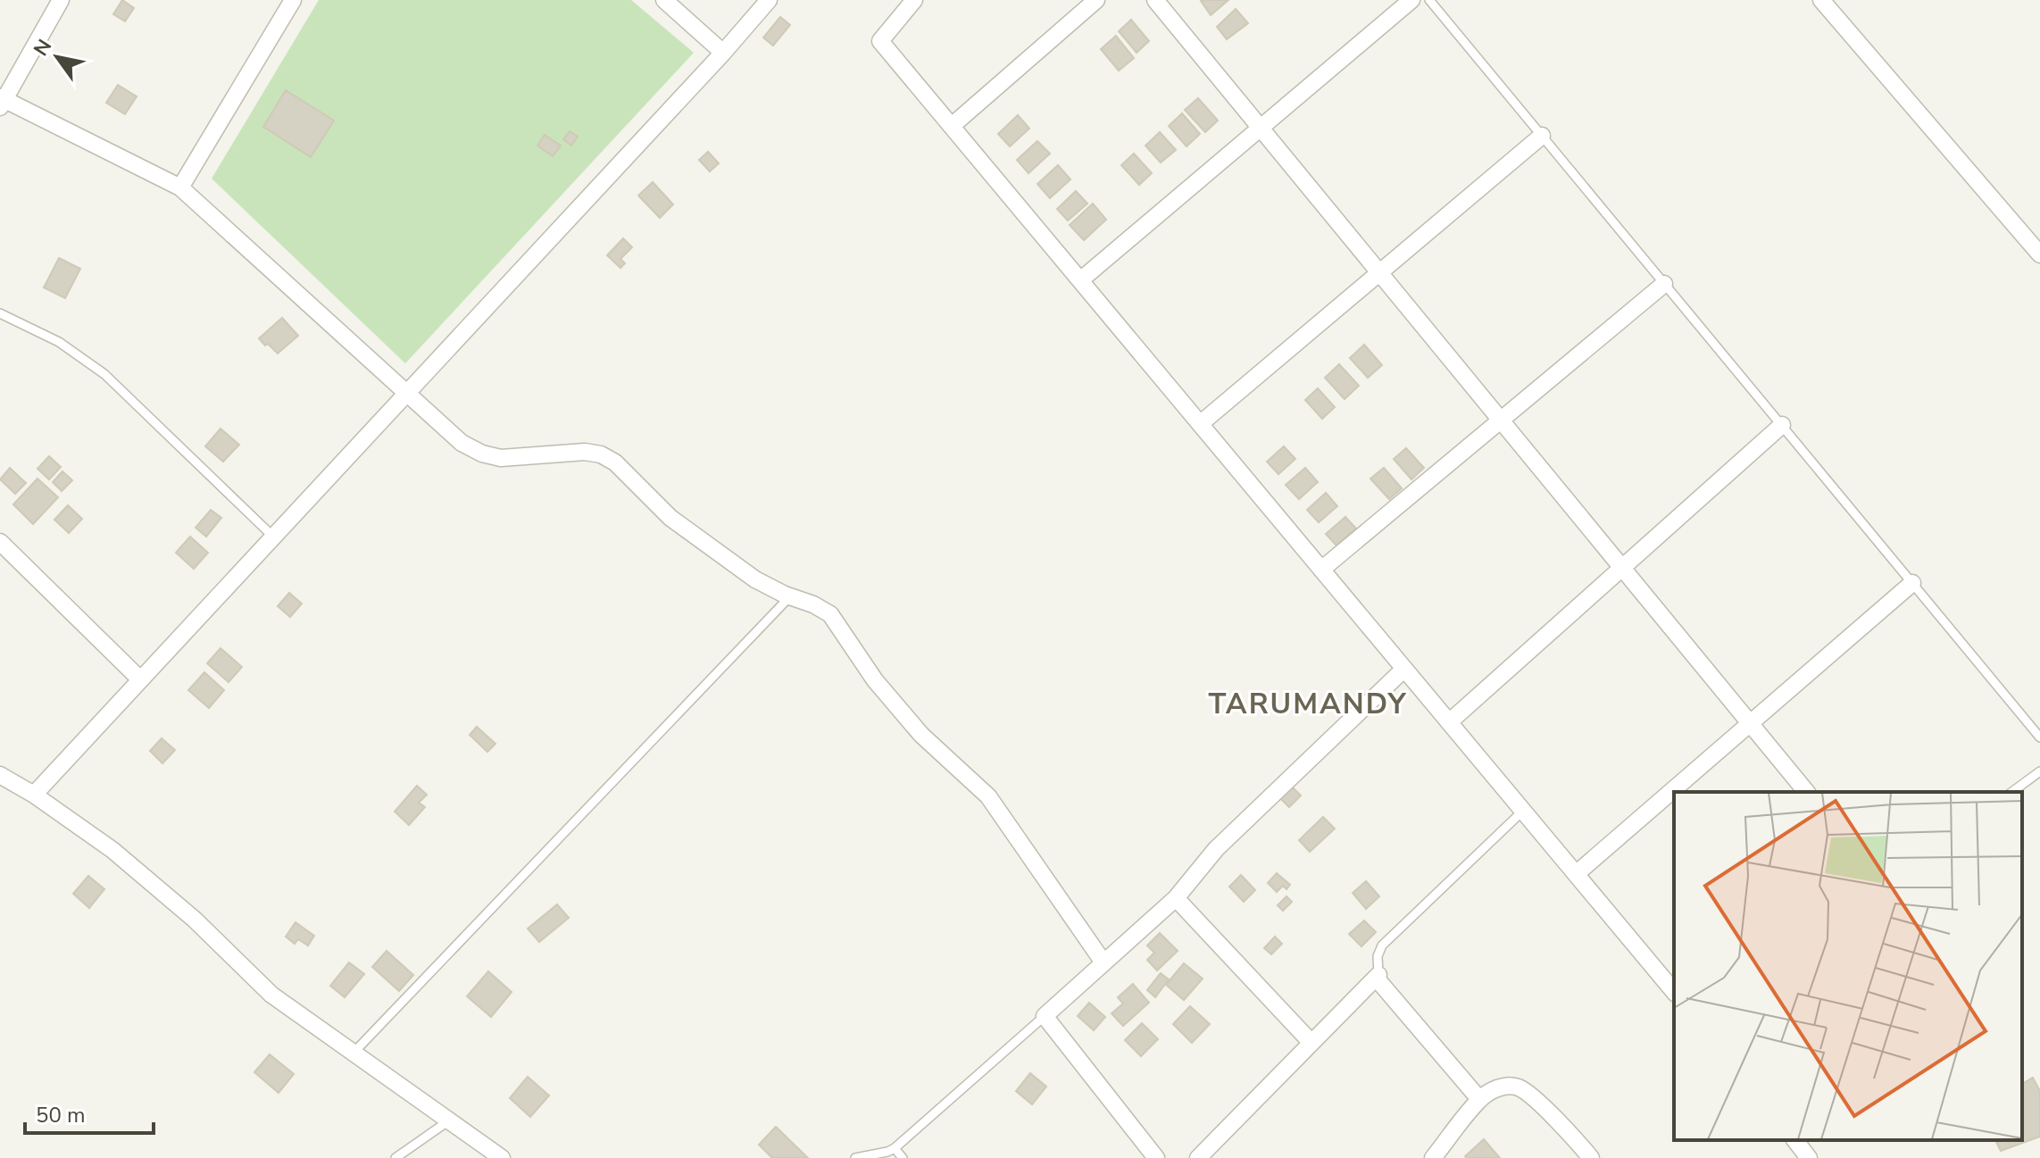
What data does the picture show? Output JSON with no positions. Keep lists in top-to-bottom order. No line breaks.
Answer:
{"districts":["TARUMANDY"],"scale_bar":"50 m","north":"top left"}
